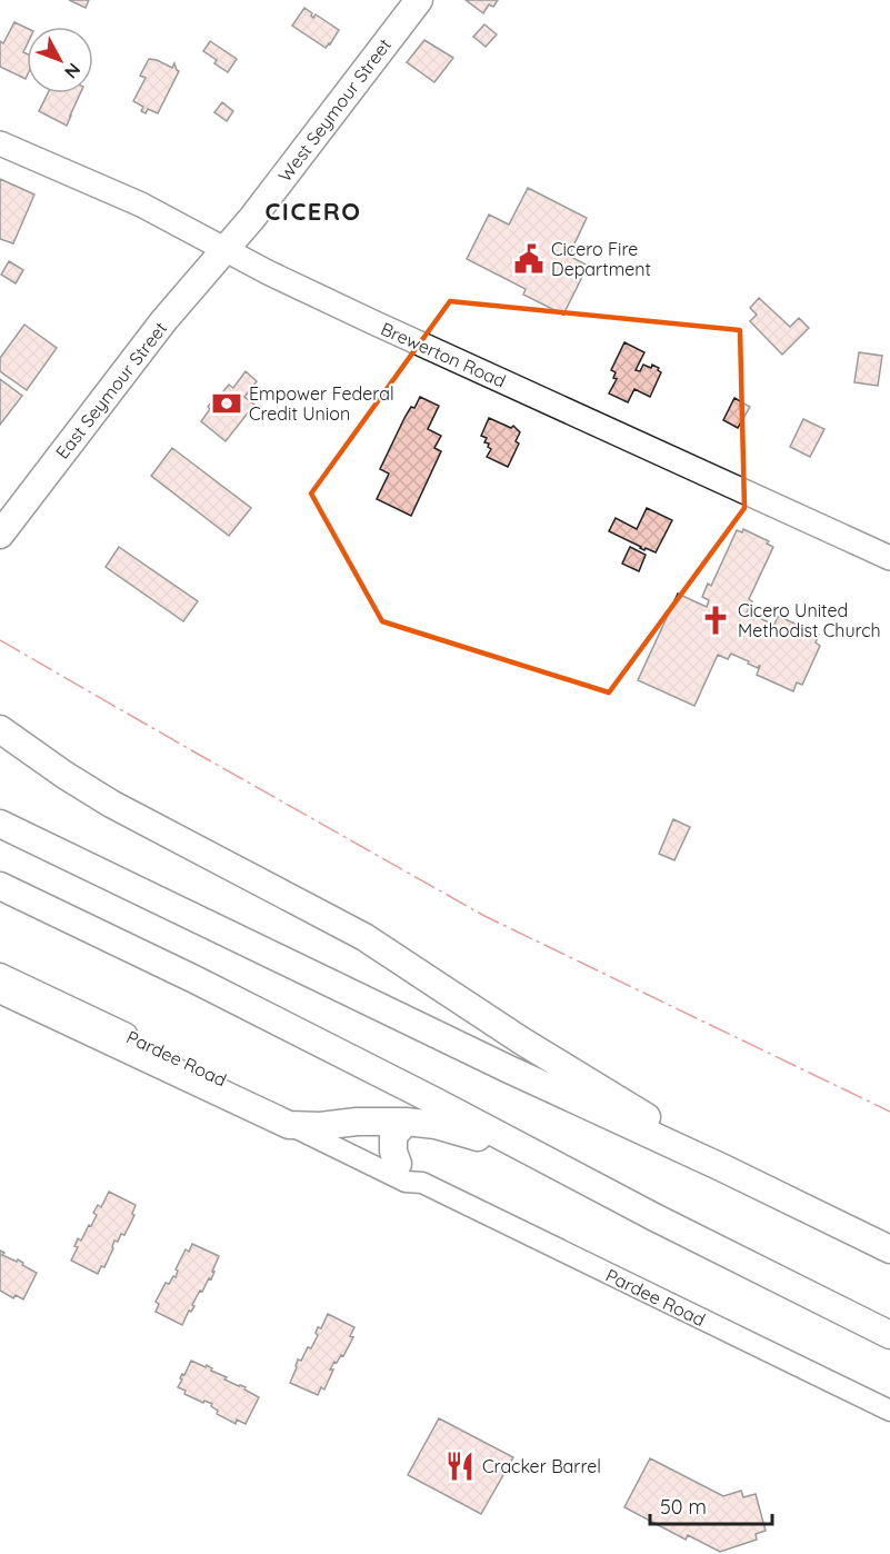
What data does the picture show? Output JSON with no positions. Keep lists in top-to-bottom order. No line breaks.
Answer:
{"streets":{"highway":["West Seymour Street","East Seymour Street","Pardee Road"],"main road":["Brewerton Road"]},"crossings":[["West Seymour Street","Brewerton Road"],["West Seymour Street","East Seymour Street"],["Brewerton Road","East Seymour Street"]],"districts":["CICERO"],"places":{"public building":["Cicero Fire Department"],"bank":["Empower Federal Credit Union"],"church":["Cicero United Methodist Church"],"restaurant":["Cracker Barrel"]},"scale_bar":"50 m","north":"bottom right"}
